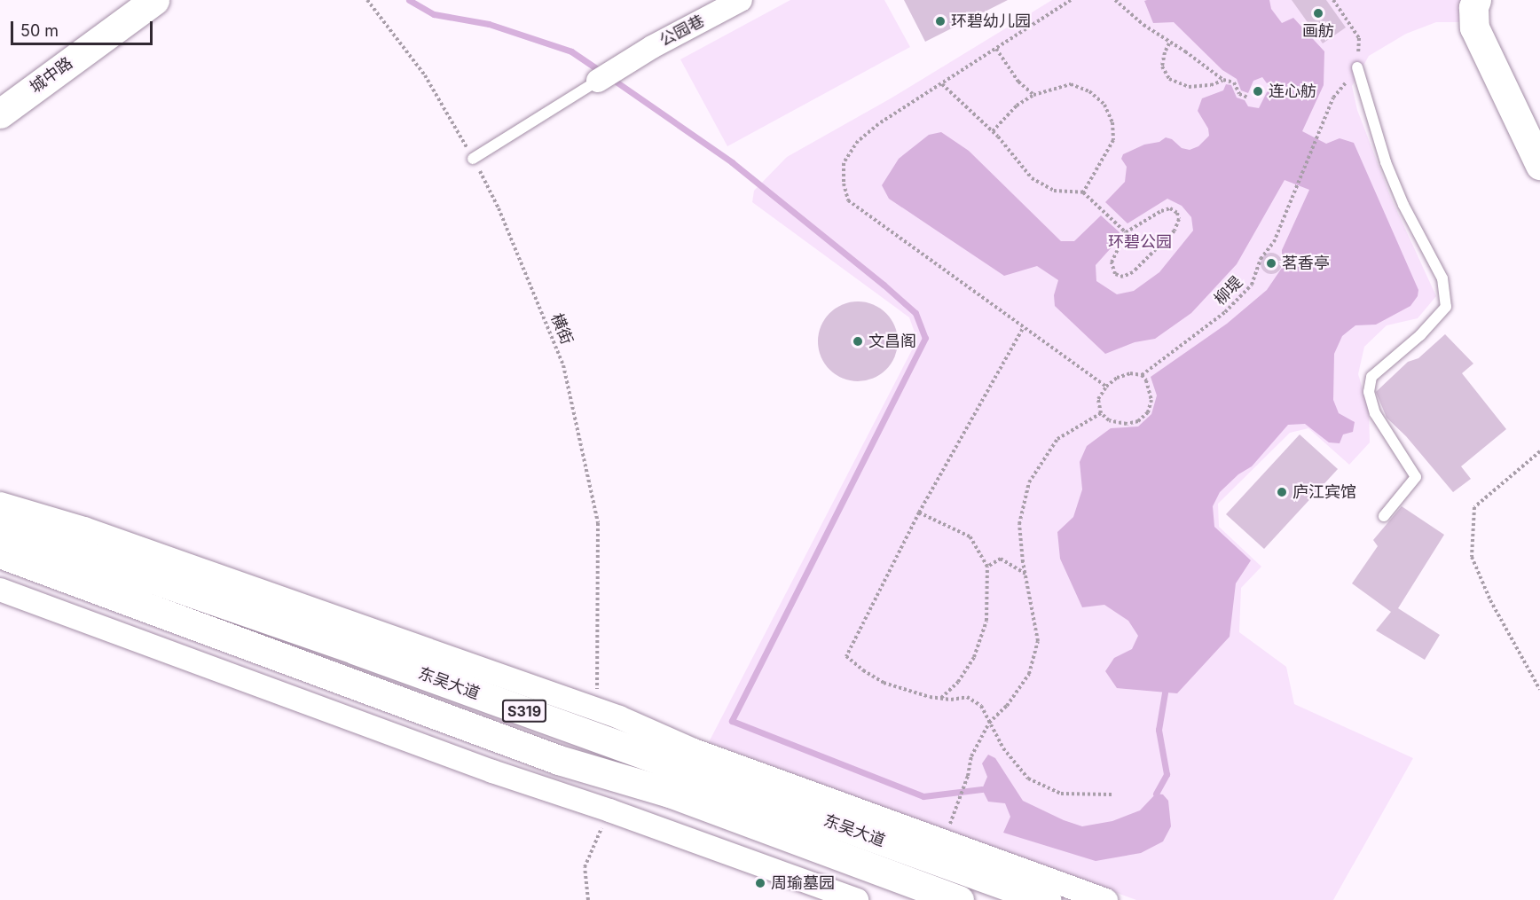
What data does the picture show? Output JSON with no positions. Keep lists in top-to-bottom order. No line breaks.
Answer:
{"streets":{"main road":["城中路","东吴大道","S319"],"street":["公园巷"],"path":["柳堤","横街"]},"parks":["环碧公园"],"places":["画舫","环碧幼儿园","连心舫","茗香亭","文昌阁","庐江宾馆","周瑜墓园"],"scale_bar":"50 m"}
